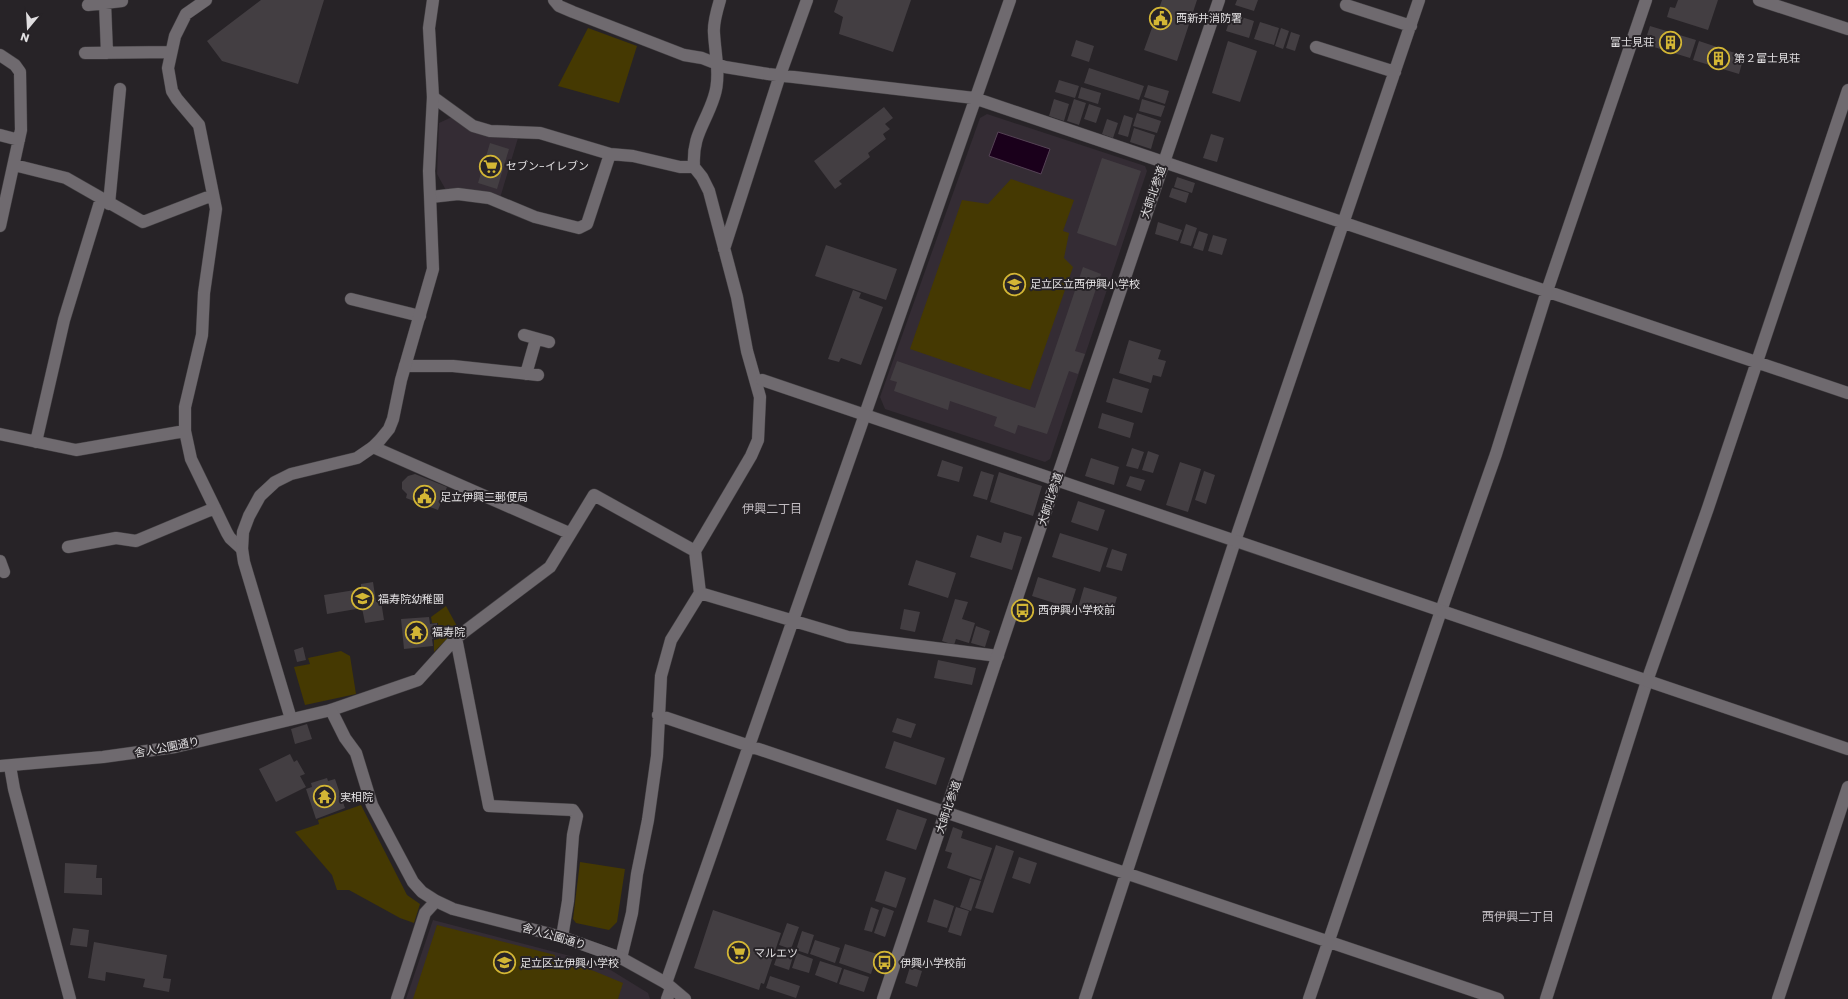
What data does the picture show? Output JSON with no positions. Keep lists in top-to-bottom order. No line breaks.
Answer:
{"streets":{"street":["大師北参道","舎人公園通り"]},"districts":["伊興二丁目","西伊興二丁目"],"places":{"public building":["西新井消防署","足立伊興二郵便局"],"building":["富士見荘","第２富士見荘"],"supermarket":["セブン-イレブン","マルエツ"],"school or university":["足立区立西伊興小学校","福寿院幼稚園","足立区立伊興小学校"],"bus stop":["西伊興小学校前","伊興小学校前"],"temple":["福寿院","実相院"]},"north":"bottom"}
